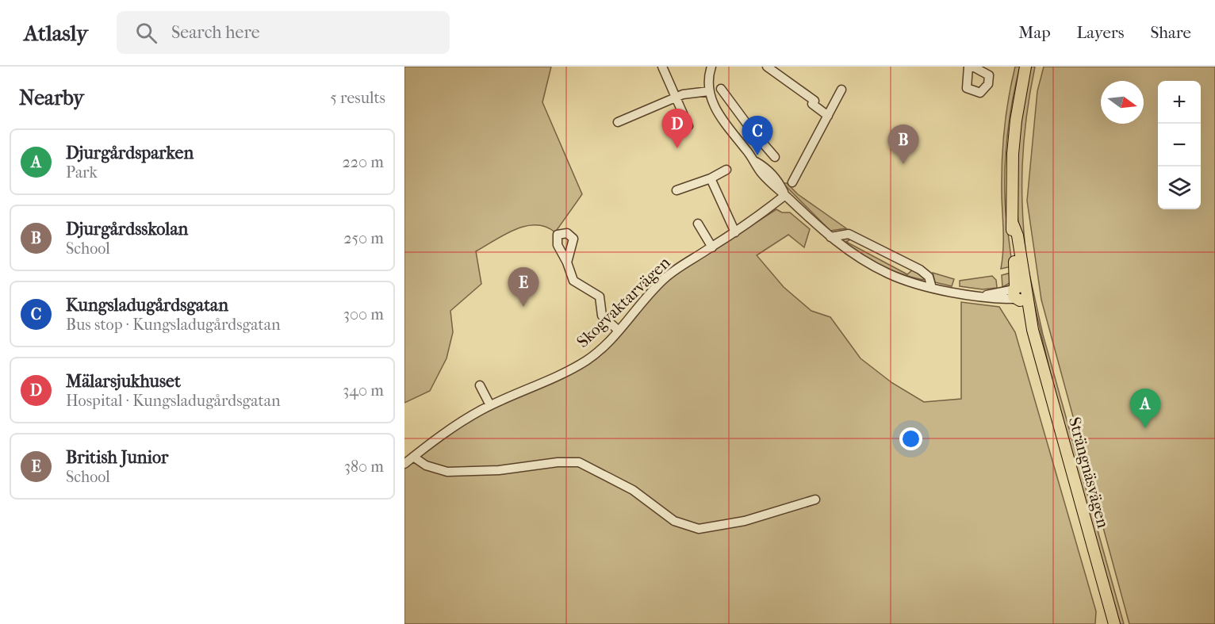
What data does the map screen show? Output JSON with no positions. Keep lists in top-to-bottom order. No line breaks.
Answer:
{"streets":{"main road":["Strängnäsvägen"],"street":["Skogvaktarvägen"]},"north":"right","page":{"header":"Atlasly","search":"Search here","nav":["Map","Layers","Share"],"heading":["Nearby","5 results"],"map_buttons":["+","−"],"pins":["D","C","B","E","A"],"list":[{"mark":"A","name":"Djurgårdsparken","note":"Park","value":"220 m"},{"mark":"B","name":"Djurgårdsskolan","note":"School","value":"250 m"},{"mark":"C","name":"Kungsladugårdsgatan","note":"Bus stop · Kungsladugårdsgatan","value":"300 m"},{"mark":"D","name":"Mälarsjukhuset","note":"Hospital · Kungsladugårdsgatan","value":"340 m"},{"mark":"E","name":"British Junior","note":"School","value":"380 m"}]}}
